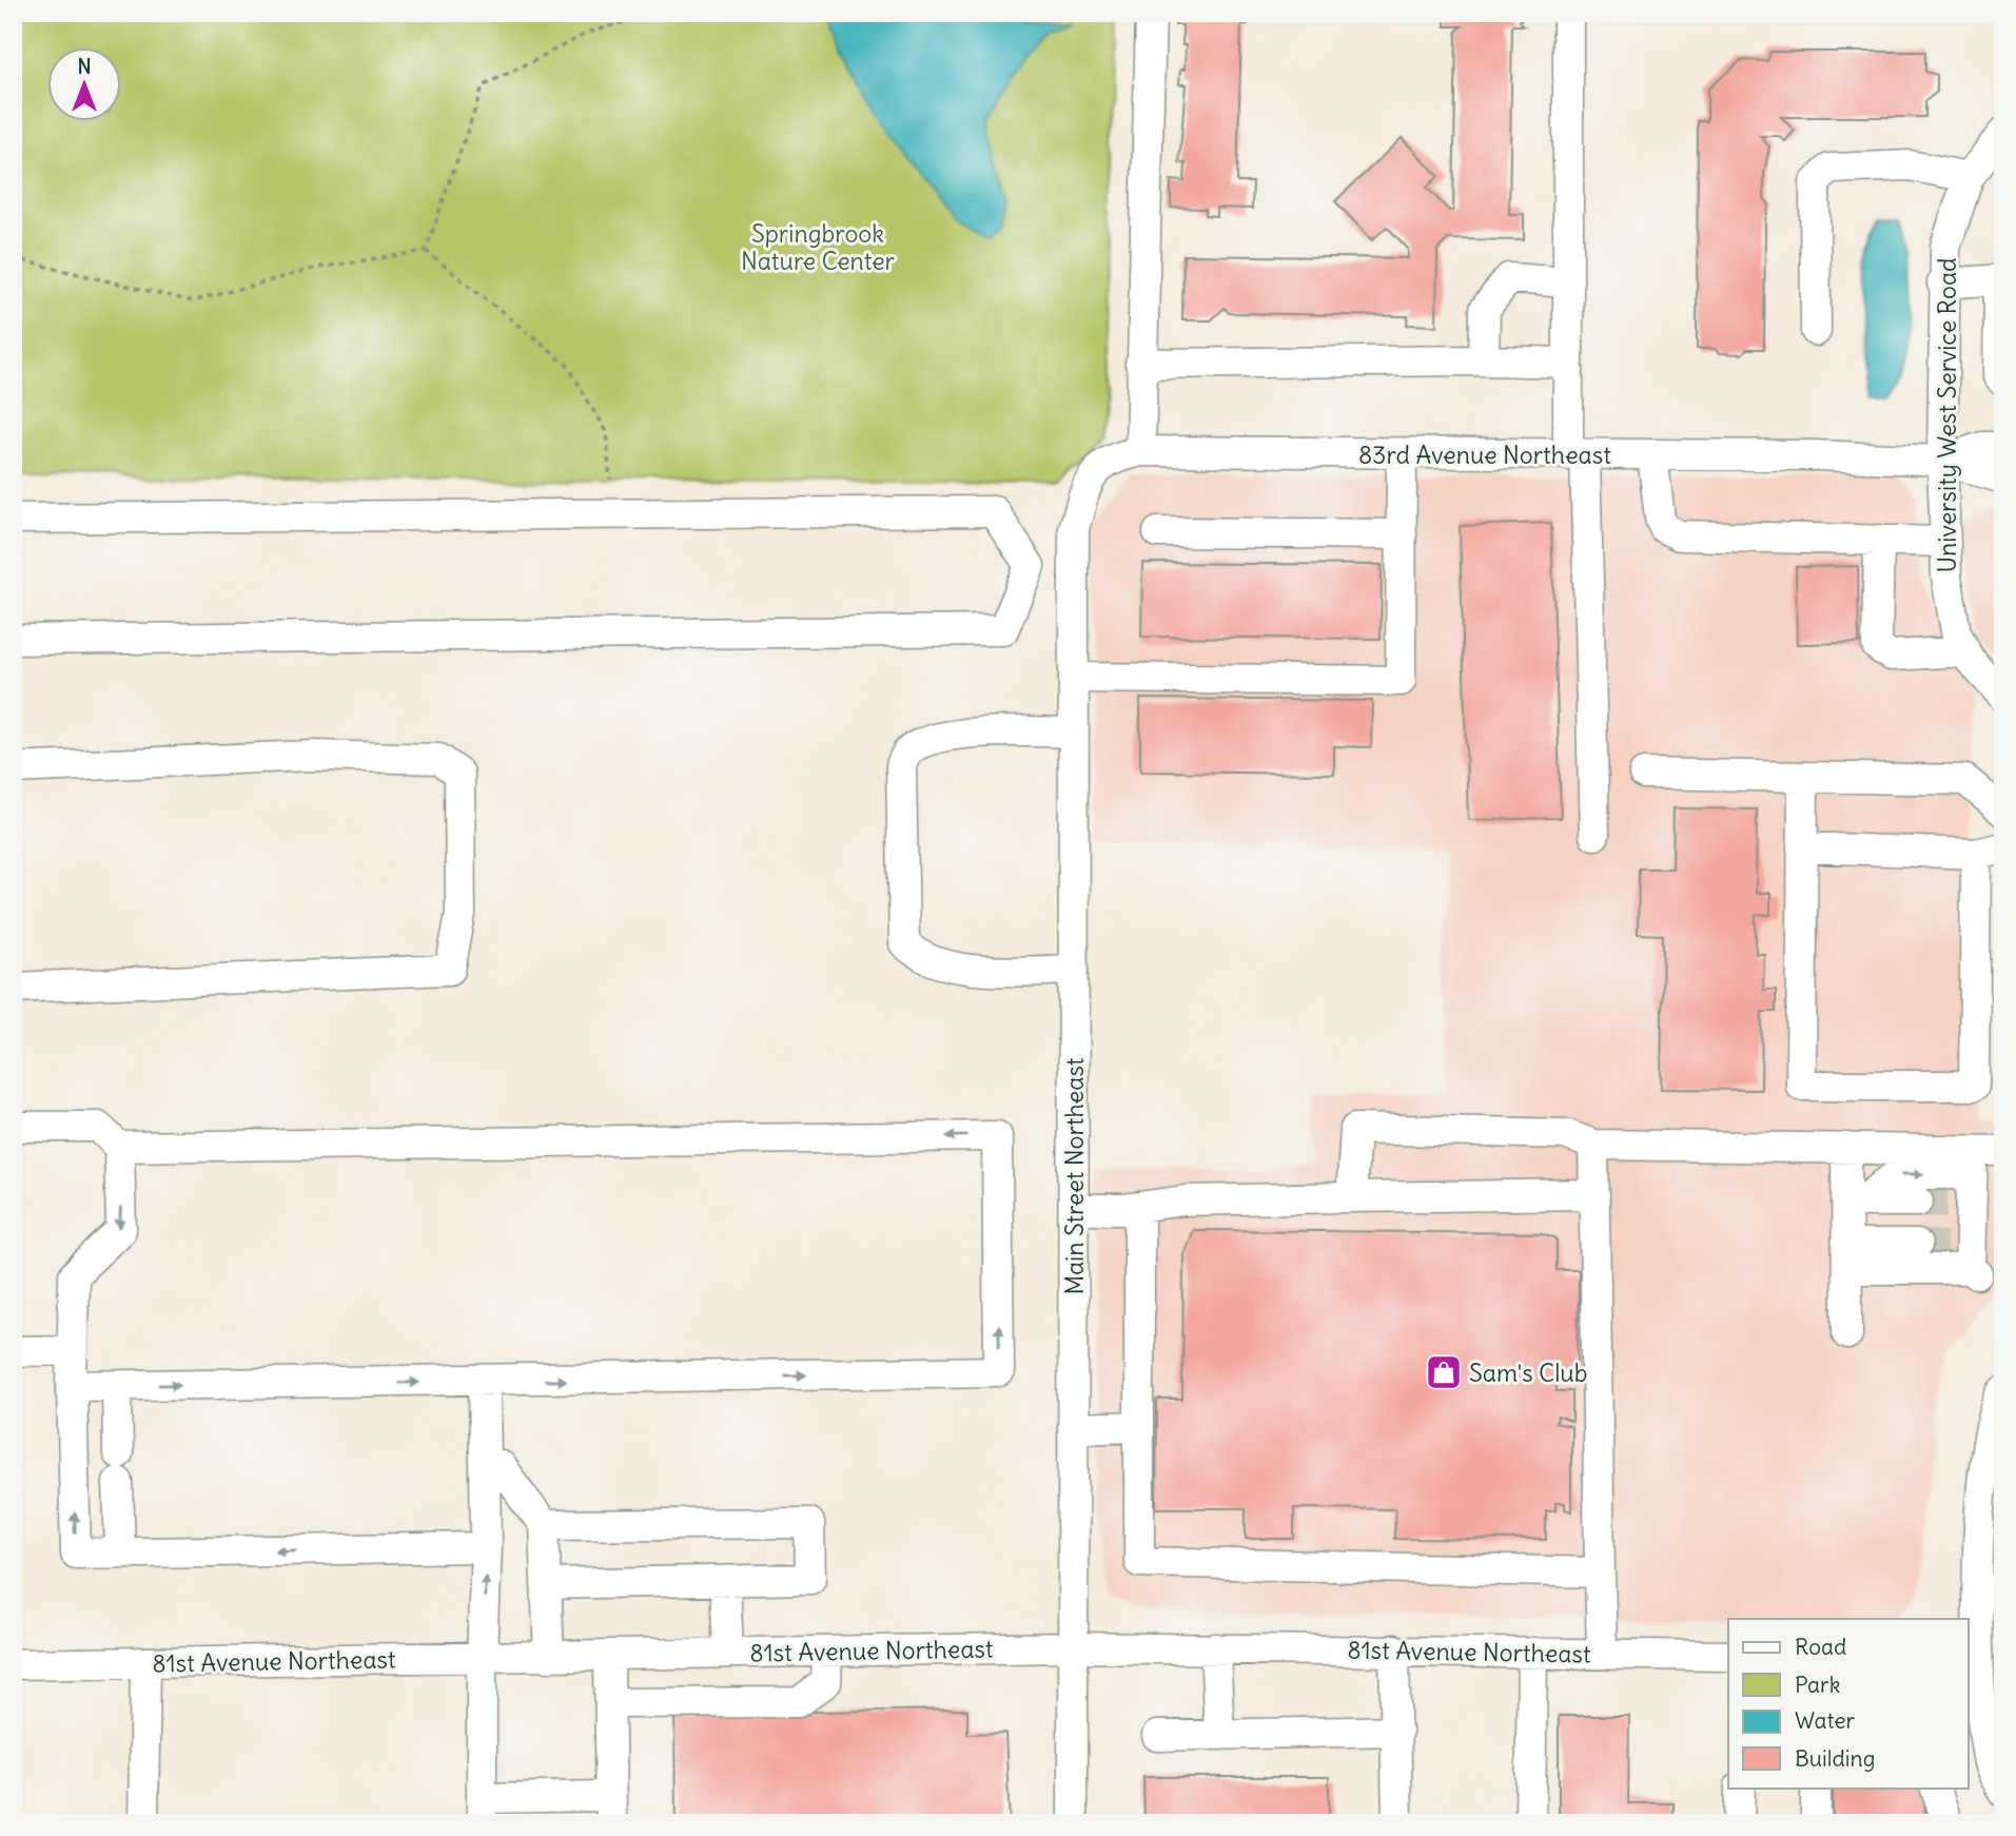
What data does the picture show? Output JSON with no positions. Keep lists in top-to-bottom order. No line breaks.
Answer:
{"streets":{"street":["University West Service Road","83rd Avenue Northeast","Main Street Northeast","81st Avenue Northeast"]},"crossings":[["University West Service Road","83rd Avenue Northeast"],["83rd Avenue Northeast","Main Street Northeast"],["Main Street Northeast","81st Avenue Northeast"]],"parks":["Springbrook Nature Center"],"places":{"shop":["Sam's Club"]},"legend":["Road","Park","Water","Building"],"north":"top"}
